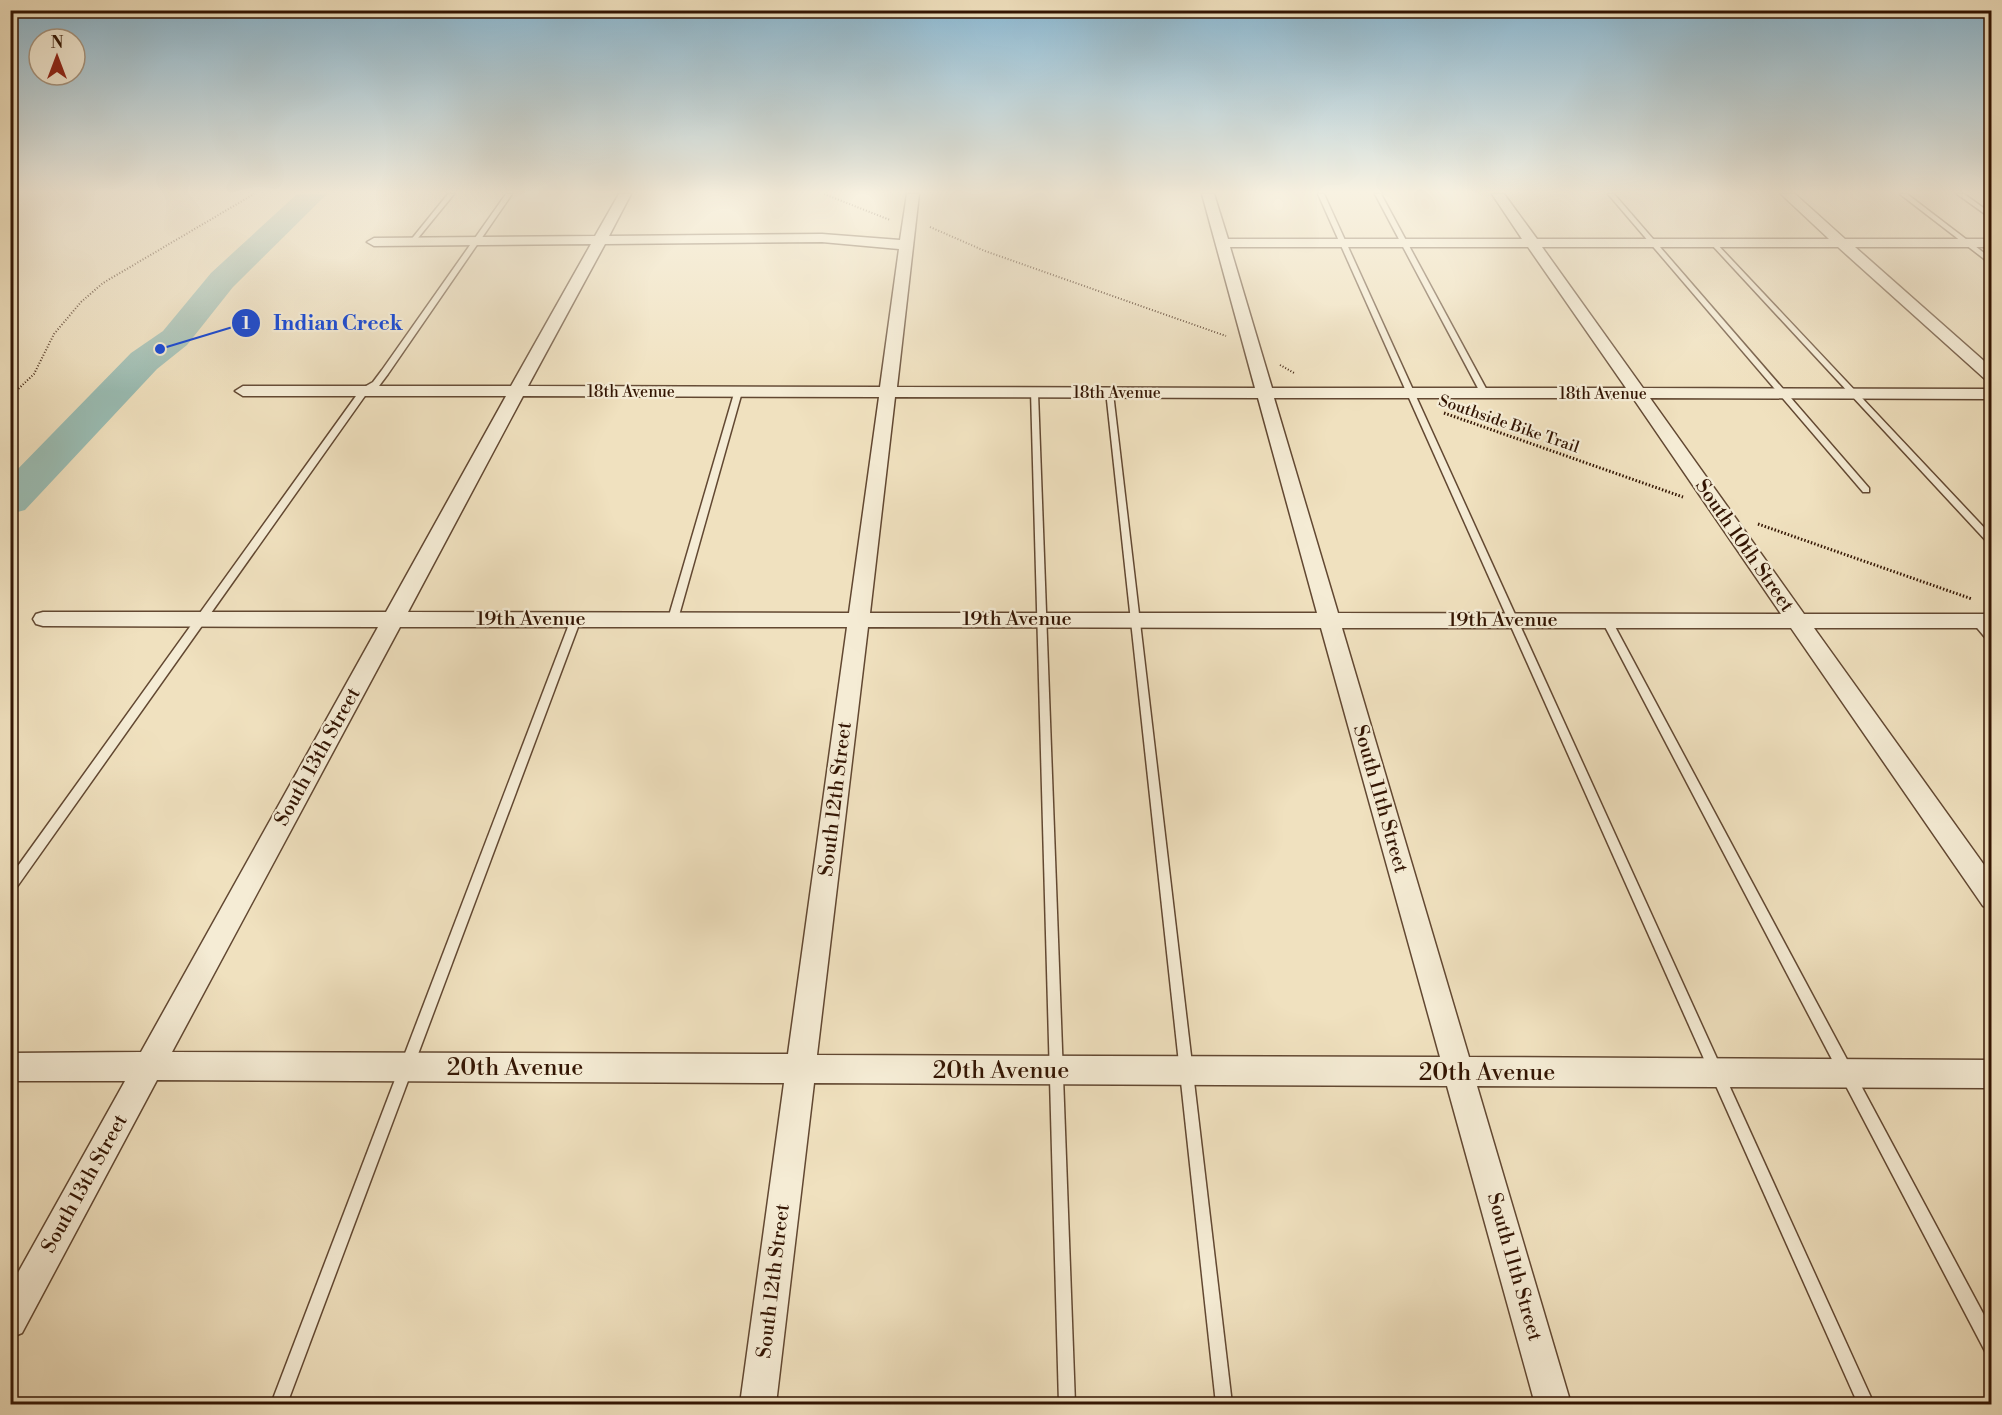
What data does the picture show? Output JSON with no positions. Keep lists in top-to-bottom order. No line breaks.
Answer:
{"streets":{"street":["18th Avenue","South 10th Street","19th Avenue","South 13th Street","South 12th Street","South 11th Street","20th Avenue"],"path":["Southside Bike Trail"]},"crossings":[["18th Avenue","Southside Bike Trail"],["18th Avenue","South 10th Street"],["18th Avenue","South 13th Street"],["18th Avenue","South 12th Street"],["18th Avenue","South 11th Street"],["Southside Bike Trail","South 10th Street"],["Southside Bike Trail","19th Avenue"],["South 10th Street","19th Avenue"],["19th Avenue","South 13th Street"],["19th Avenue","South 12th Street"],["19th Avenue","South 11th Street"],["South 13th Street","20th Avenue"],["South 12th Street","20th Avenue"],["South 11th Street","20th Avenue"]],"places":["Indian Creek"],"north":"top"}
